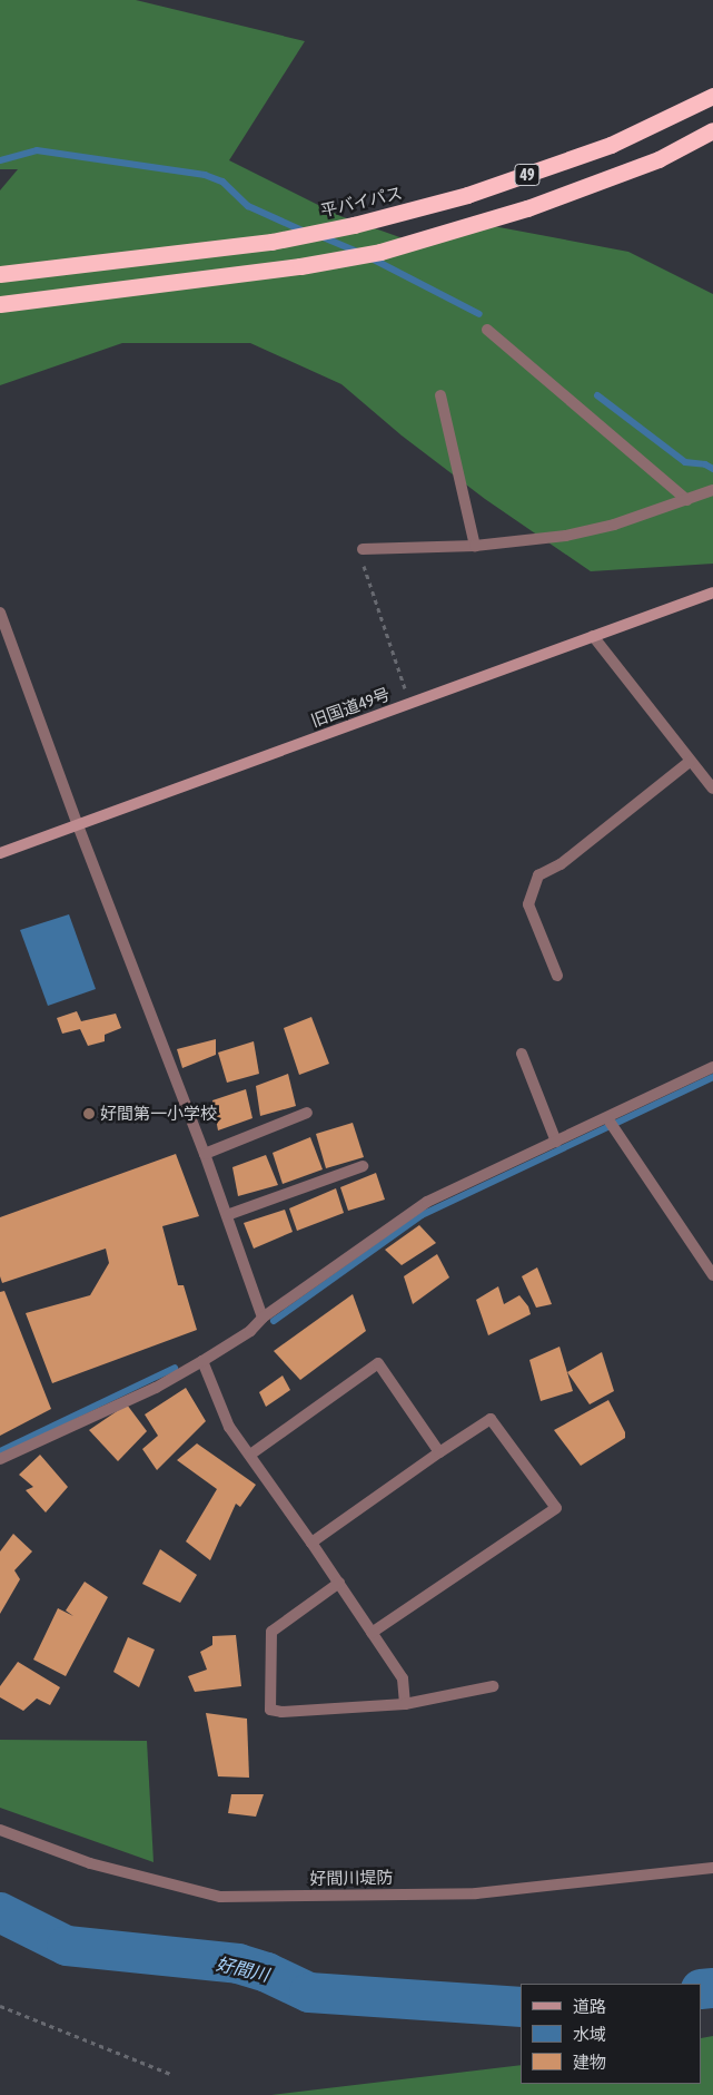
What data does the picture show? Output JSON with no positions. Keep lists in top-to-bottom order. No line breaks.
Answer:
{"streets":{"highway":["49","平バイパス"],"street":["旧国道49号","好間川堤防"]},"water":["好間川"],"places":["好間第一小学校"],"legend":["道路","水域","建物"]}
